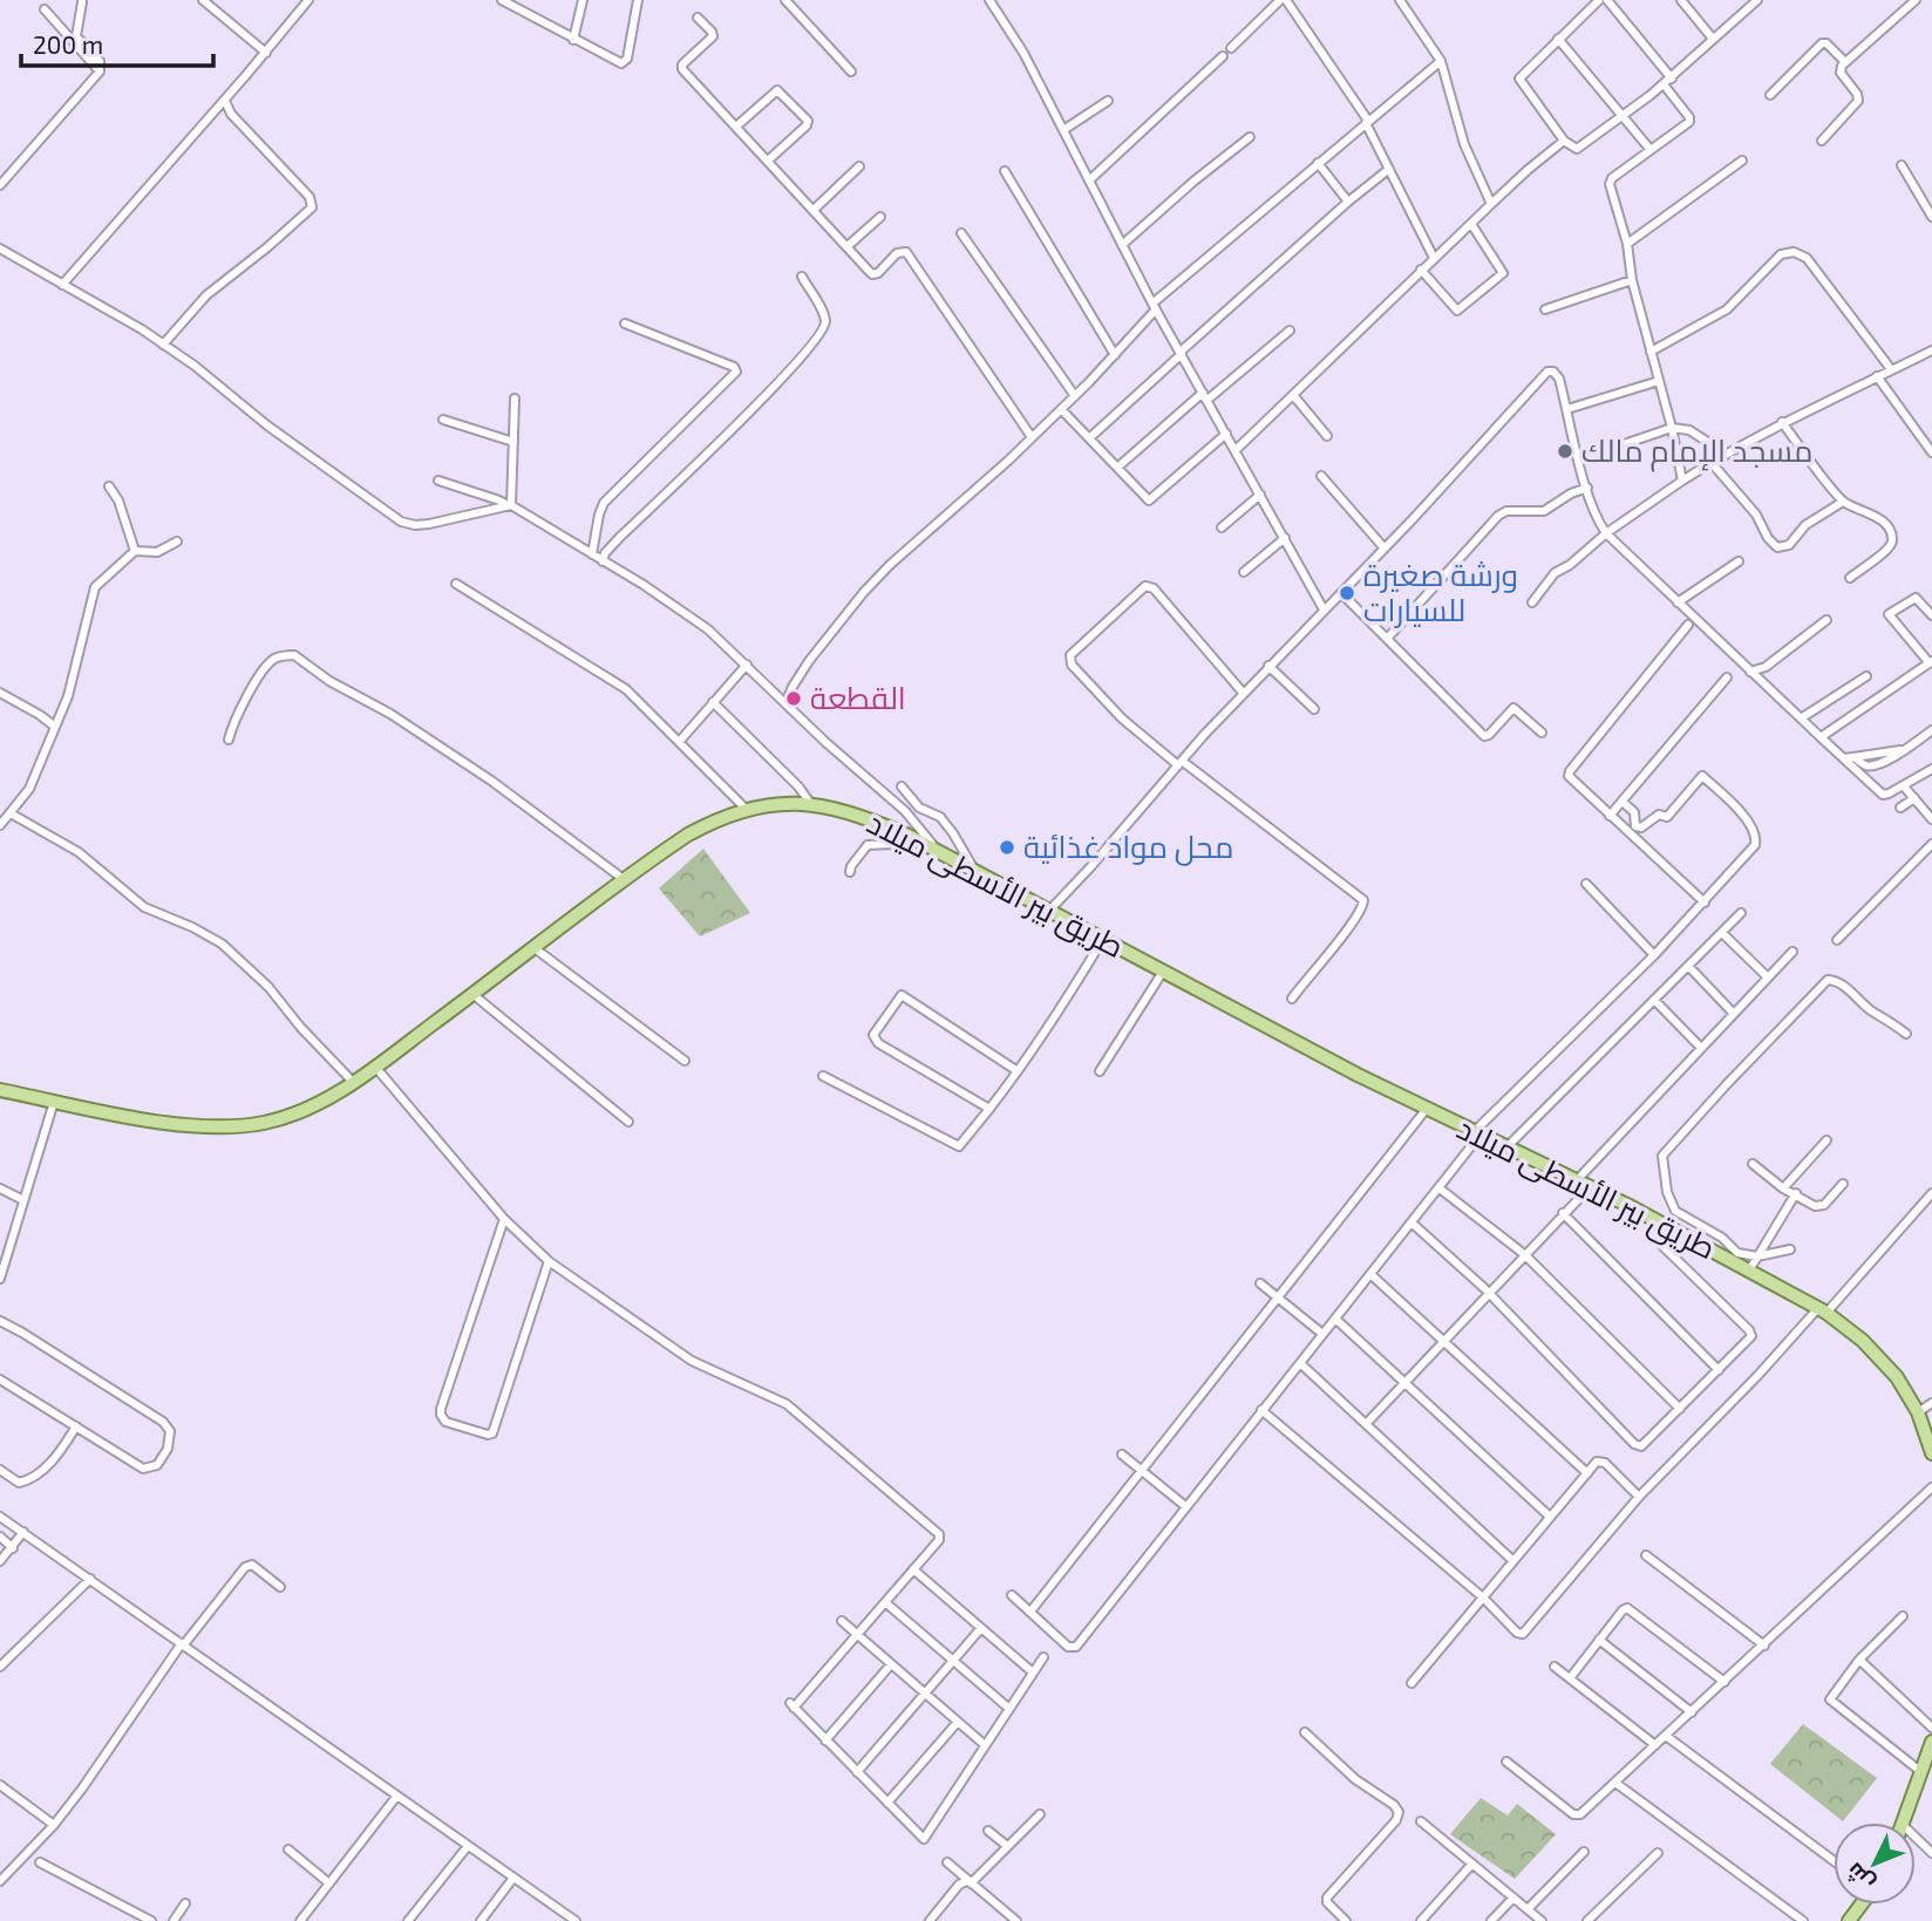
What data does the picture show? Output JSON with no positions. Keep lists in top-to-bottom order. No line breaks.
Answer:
{"streets":{"main road":["طريق بير الأسطى ميلاد"]},"places":["مسجد الإمام مالك","ورشة صغيرة للسيارات","القطعة","محل مواد غذائية"],"scale_bar":"200 m","north":"bottom left"}
